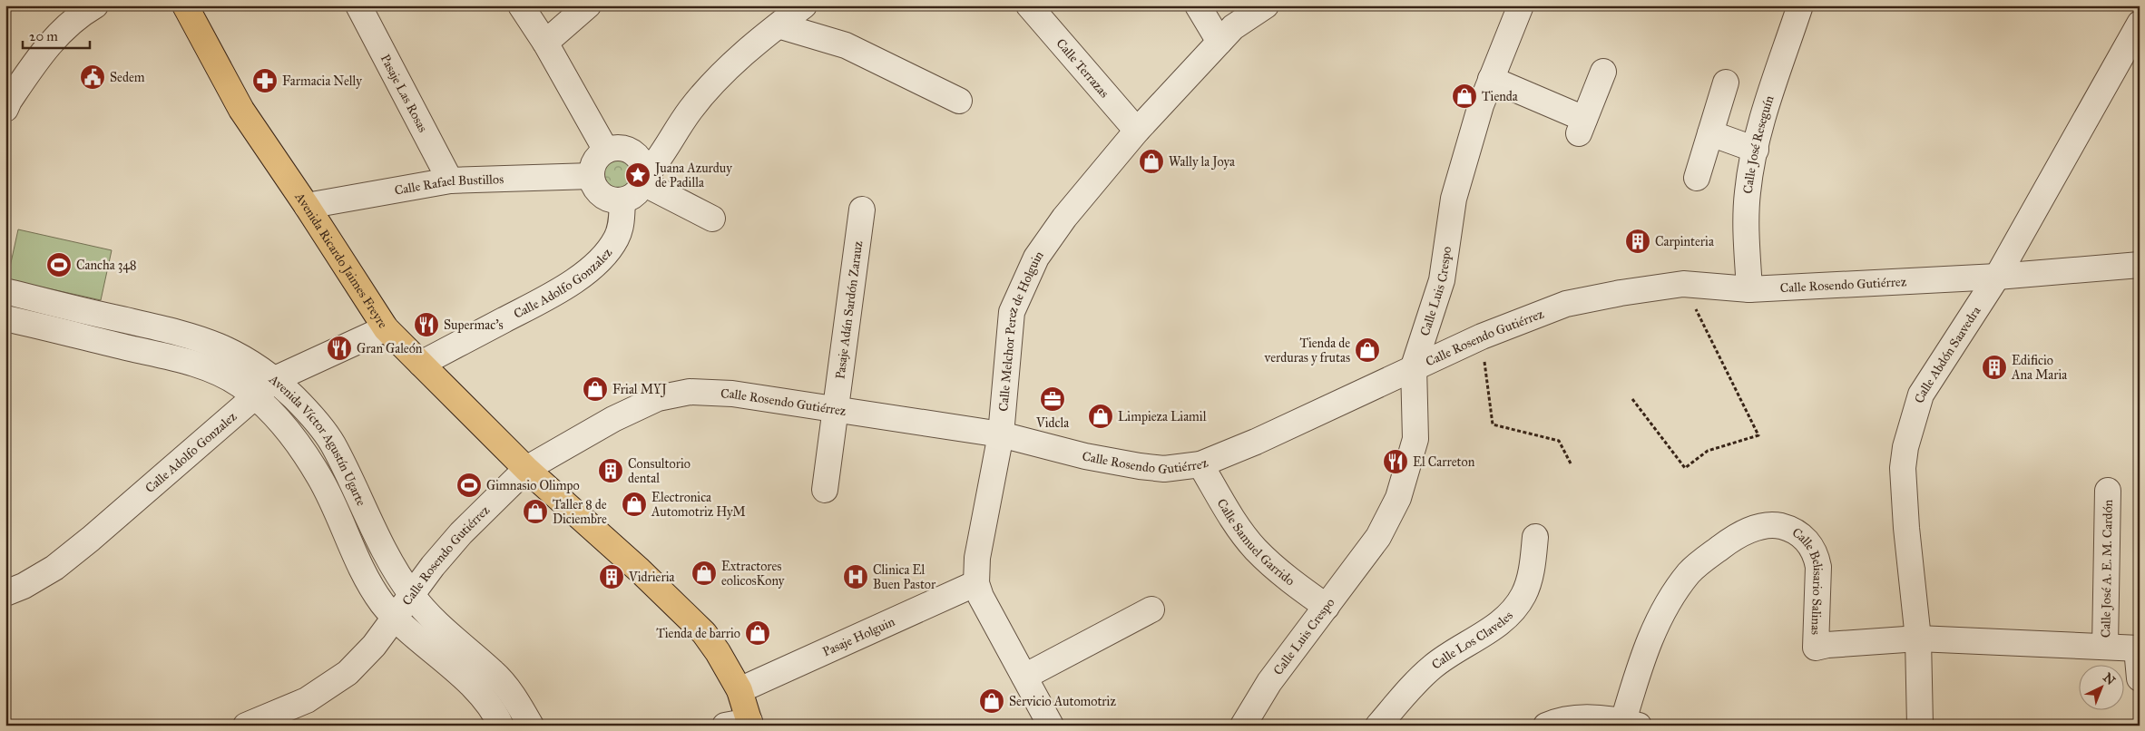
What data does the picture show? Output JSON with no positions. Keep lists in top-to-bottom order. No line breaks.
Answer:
{"streets":{"main road":["Avenida Ricardo Jaimes Freyre"],"street":["Calle Terrazas","Pasaje Las Rosas","Calle José Reseguín","Calle Rafael Bustillos","Calle Adolfo Gonzalez","Calle Rosendo Gutiérrez","Calle Luis Crespo","Pasaje Adán Sardón Zarauz","Calle Melchor Perez de Holguin","Calle Abdón Saavedra","Avenida Víctor Agustín Ugarte","Calle Samuel Garrido","Calle José A. E. M. Cardón","Calle Belisario Salinas","Pasaje Holguin","Calle Los Claveles"]},"crossings":[["Calle Terrazas","Calle Melchor Perez de Holguin"],["Pasaje Las Rosas","Calle Rafael Bustillos"],["Calle José Reseguín","Calle Rosendo Gutiérrez"],["Calle Rafael Bustillos","Avenida Ricardo Jaimes Freyre"],["Calle Rafael Bustillos","Calle Adolfo Gonzalez"],["Avenida Ricardo Jaimes Freyre","Calle Adolfo Gonzalez"],["Avenida Ricardo Jaimes Freyre","Calle Rosendo Gutiérrez"],["Avenida Ricardo Jaimes Freyre","Pasaje Holguin"],["Calle Adolfo Gonzalez","Avenida Víctor Agustín Ugarte"],["Calle Rosendo Gutiérrez","Calle Luis Crespo"],["Calle Rosendo Gutiérrez","Pasaje Adán Sardón Zarauz"],["Calle Rosendo Gutiérrez","Calle Melchor Perez de Holguin"],["Calle Rosendo Gutiérrez","Calle Abdón Saavedra"],["Calle Rosendo Gutiérrez","Avenida Víctor Agustín Ugarte"],["Calle Rosendo Gutiérrez","Calle Samuel Garrido"],["Calle Luis Crespo","Calle Samuel Garrido"],["Calle Melchor Perez de Holguin","Pasaje Holguin"],["Calle Abdón Saavedra","Calle Belisario Salinas"],["Calle José A. E. M. Cardón","Calle Belisario Salinas"]],"places":{"public building":["Sedem"],"pharmacy":["Farmacia Nelly"],"shop":["Tienda","Wally la Joya","Tienda de verduras y frutas","Frial MYJ","Limpieza Liamil","Electronica Automotriz HyM","Taller 8 de Diciembre","Extractores eolicosKony","Tienda de barrio","Servicio Automotriz"],"place":["Juana Azurduy de Padilla"],"building":["Carpinteria","Edificio Ana Maria","Consultorio dental","Vidrieria"],"sports":["Cancha 348","Gimnasio Olimpo"],"restaurant":["Supermac's","Gran Galeón","El Carreton"],"office":["Vidcla"],"hospital":["Clinica El Buen Pastor"]},"scale_bar":"20 m","north":"top right"}
